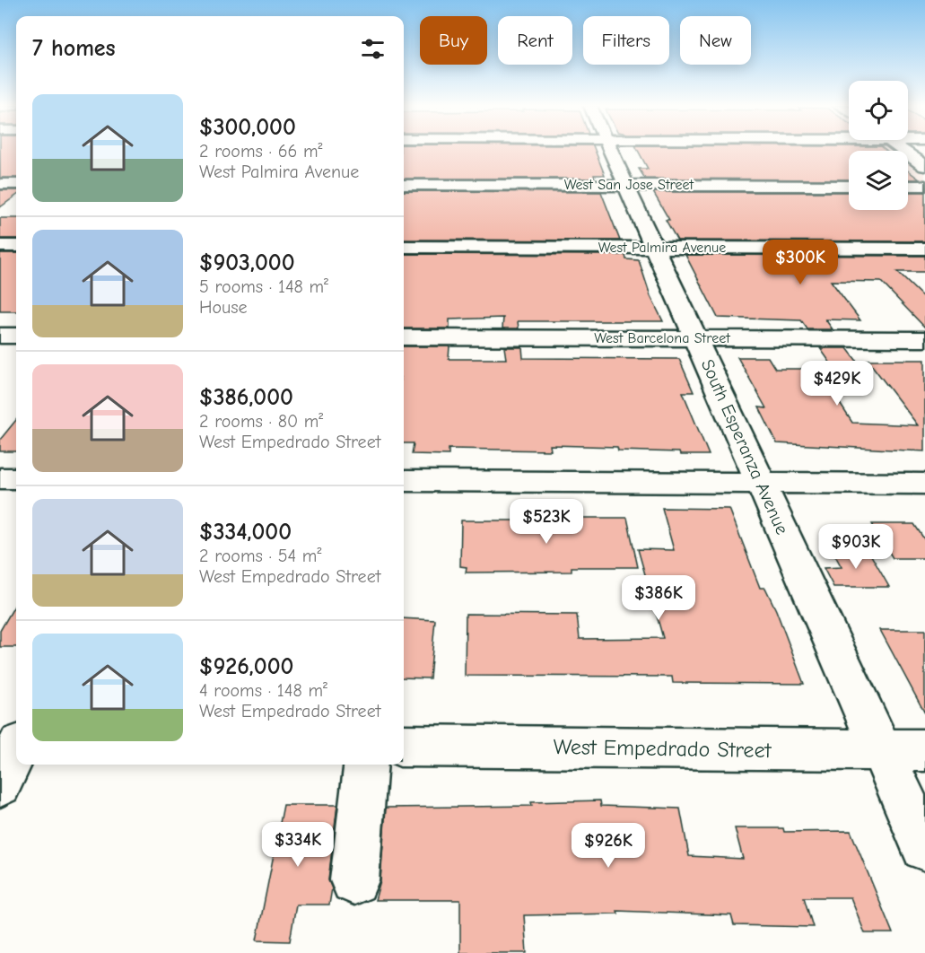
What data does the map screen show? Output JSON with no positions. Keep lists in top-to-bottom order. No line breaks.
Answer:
{"streets":{"street":["West San Jose Street","West Palmira Avenue","West Barcelona Street","South Esperanza Avenue","West Empedrado Street"]},"crossings":[["West San Jose Street","South Esperanza Avenue"],["West Palmira Avenue","South Esperanza Avenue"],["West Barcelona Street","South Esperanza Avenue"],["South Esperanza Avenue","West Empedrado Street"]],"page":{"chip":["Buy","Rent","Filters","New"],"heading":"7 homes","list":[{"name":"$300,000","note":"2 rooms · 66 m² · West Palmira Avenue"},{"name":"$903,000","note":"5 rooms · 148 m² · House"},{"name":"$386,000","note":"2 rooms · 80 m² · West Empedrado Street"},{"name":"$334,000","note":"2 rooms · 54 m² · West Empedrado Street"},{"name":"$926,000","note":"4 rooms · 148 m² · West Empedrado Street"}],"price":["$300K","$429K","$523K","$903K","$386K","$334K","$926K"]}}
